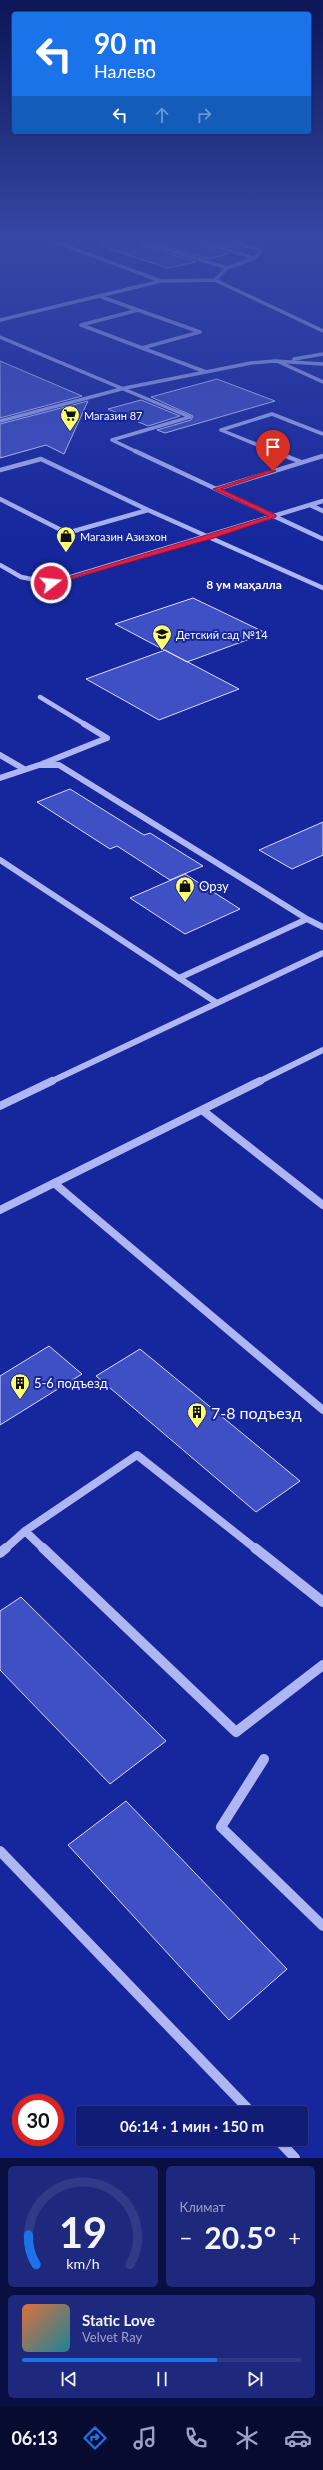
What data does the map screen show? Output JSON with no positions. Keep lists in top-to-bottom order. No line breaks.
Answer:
{"districts":["8 ум маҳалла"],"places":{"supermarket":["Магазин 87"],"shop":["Магазин Азизхон","Орзу"],"school or university":["Детский сад №14"],"building":["5-6 подъезд","7-8 подъезд"]},"page":{"turn":["90 m","Налево"],"limit":"30","trip":"06:14 · 1 мин · 150 m","tile":"Климат","heat":["−","20.5°","+"],"song":["Static Love","Velvet Ray"],"tabs":"06:13","gauge":["19","km/h"]}}
